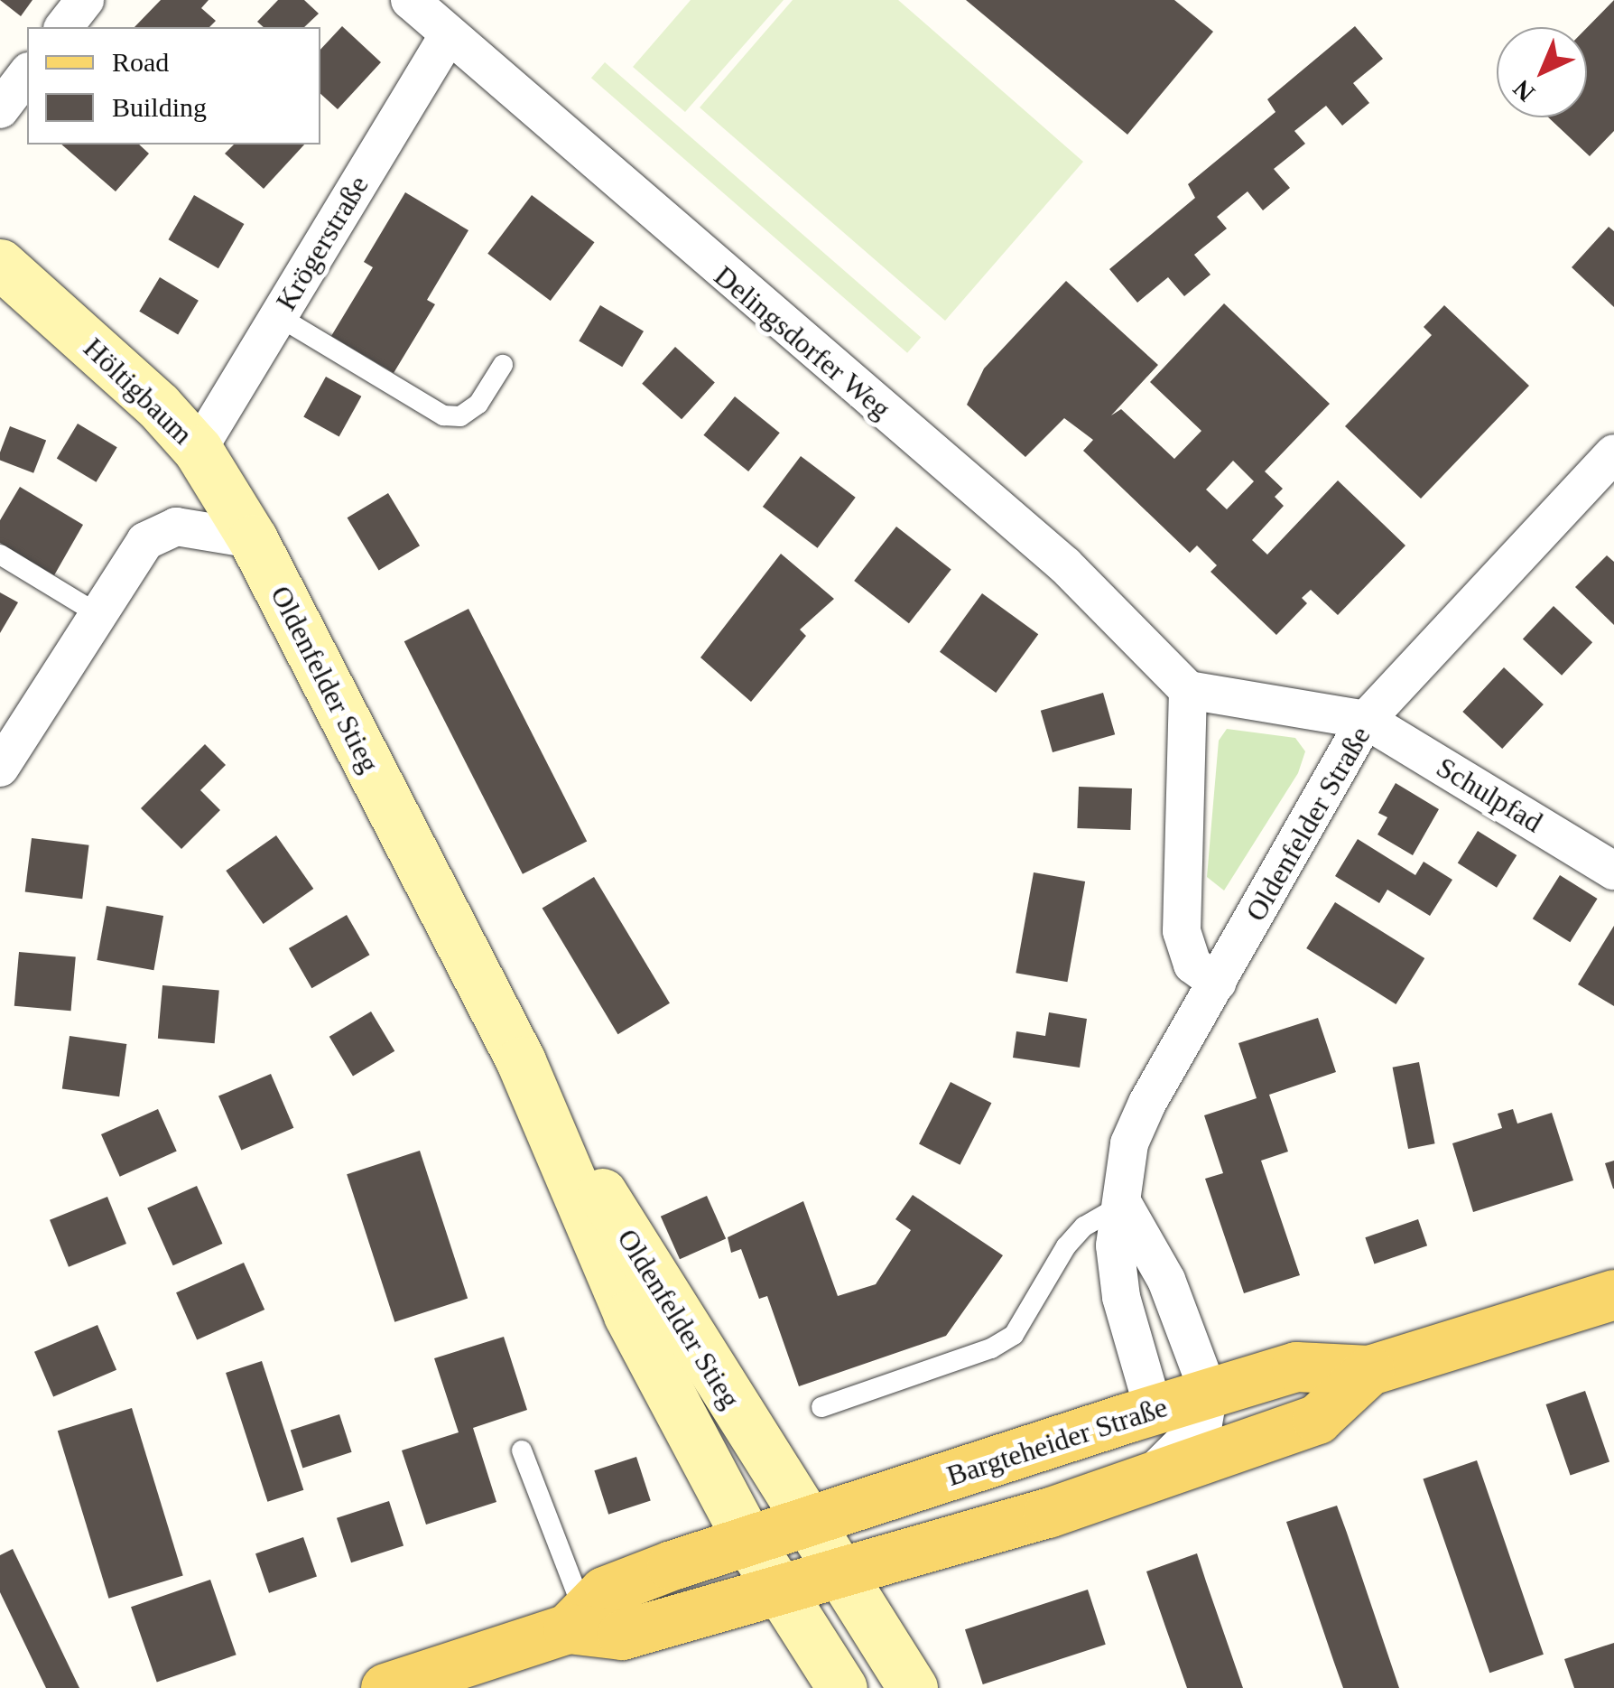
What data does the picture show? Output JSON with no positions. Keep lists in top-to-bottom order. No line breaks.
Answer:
{"streets":{"main road":["Höltigbaum","Oldenfelder Stieg","Bargteheider Straße"],"street":["Krögerstraße","Delingsdorfer Weg","Schulpfad","Oldenfelder Straße"]},"crossings":[["Krögerstraße","Delingsdorfer Weg"],["Krögerstraße","Höltigbaum"],["Höltigbaum","Oldenfelder Stieg"],["Oldenfelder Stieg","Bargteheider Straße"],["Schulpfad","Oldenfelder Straße"],["Oldenfelder Straße","Bargteheider Straße"]],"legend":["Road","Building"],"north":"bottom left"}
